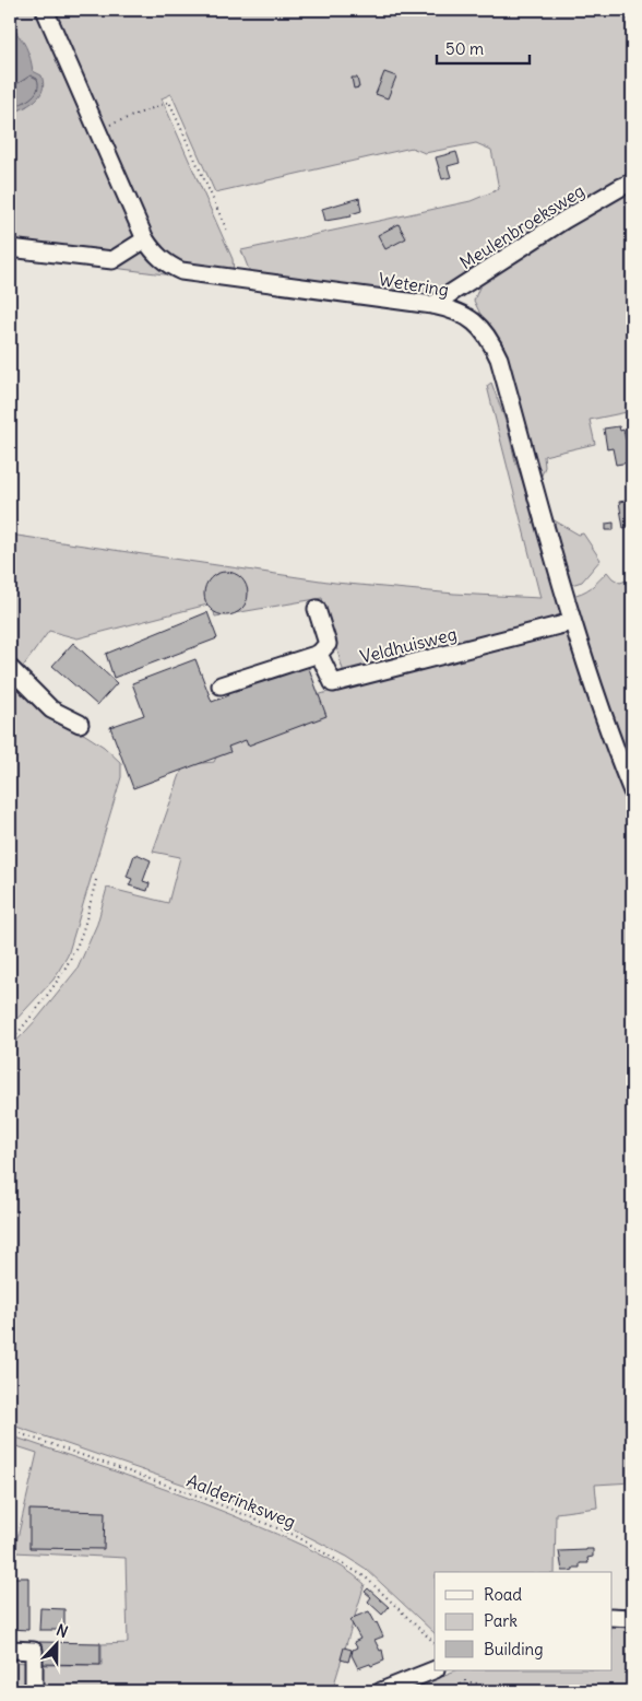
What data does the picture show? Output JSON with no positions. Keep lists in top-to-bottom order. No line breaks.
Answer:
{"streets":{"street":["Meulenbroeksweg","Wetering","Veldhuisweg"],"path":["Aalderinksweg"]},"crossings":[["Meulenbroeksweg","Wetering"],["Wetering","Veldhuisweg"]],"legend":["Road","Park","Building"],"scale_bar":"50 m","north":"top"}
